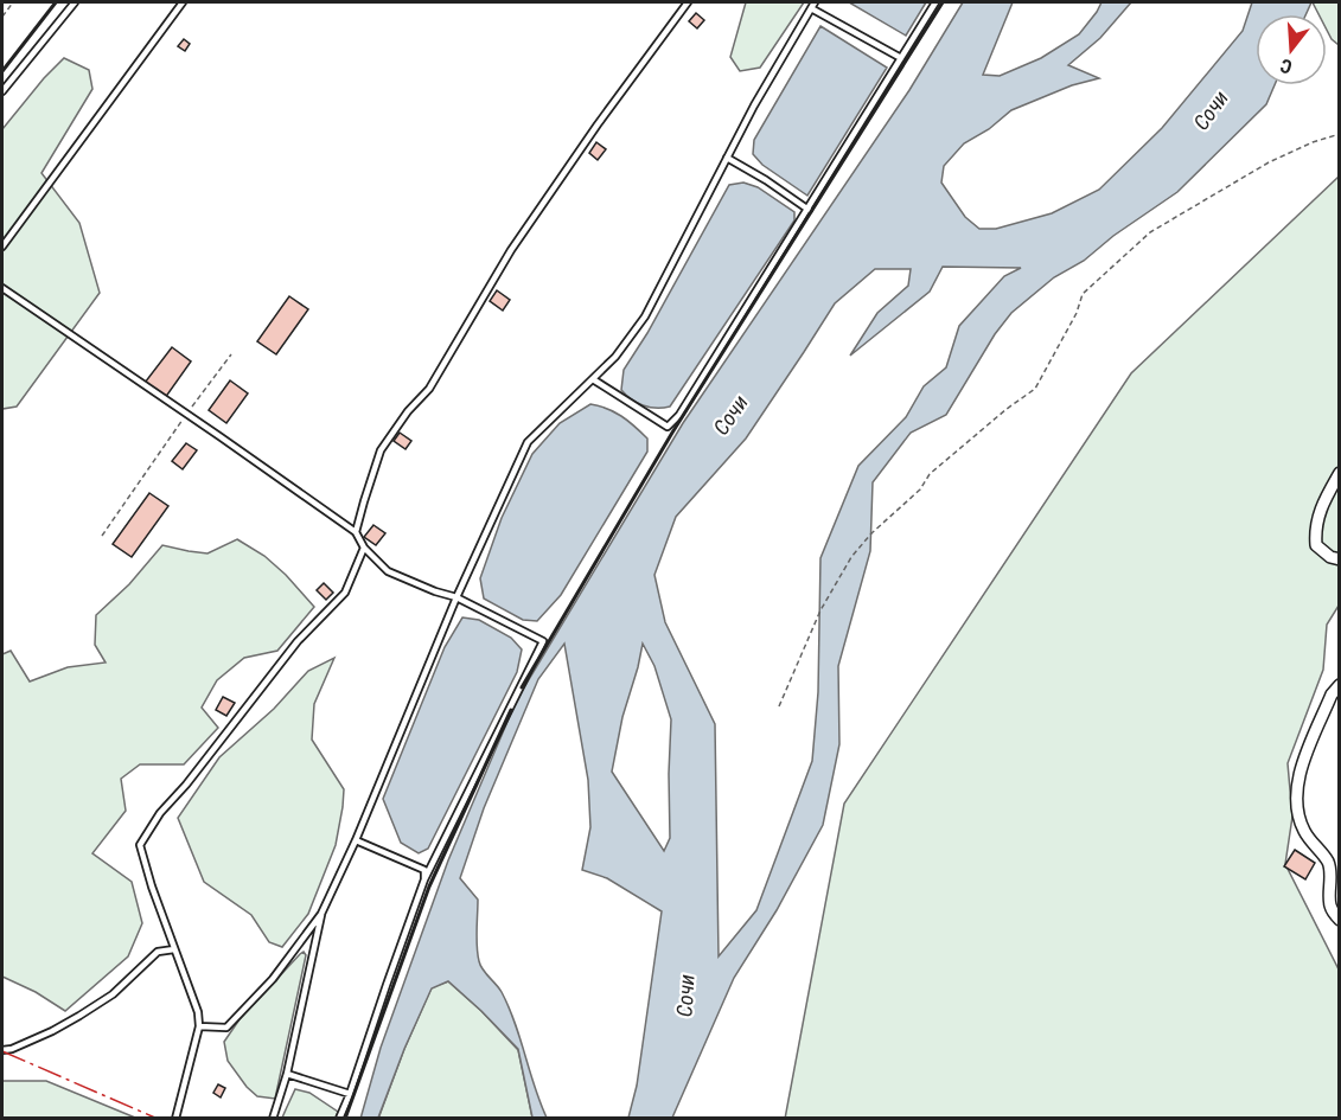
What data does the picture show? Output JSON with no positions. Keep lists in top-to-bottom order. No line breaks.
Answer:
{"water":["Сочи"],"north":"bottom"}
